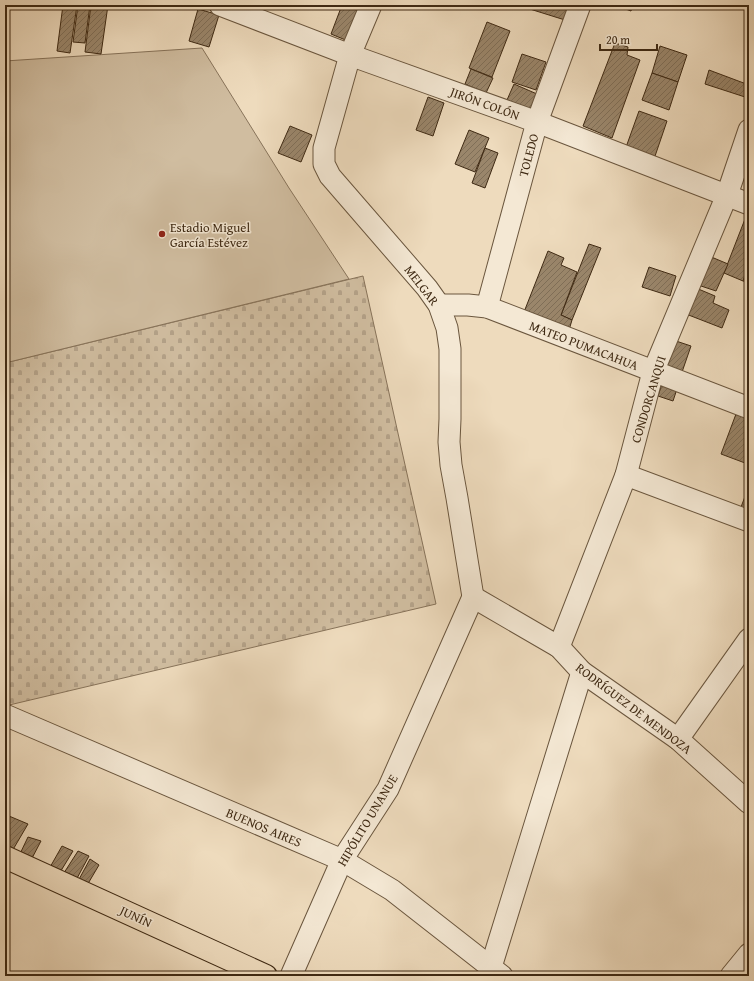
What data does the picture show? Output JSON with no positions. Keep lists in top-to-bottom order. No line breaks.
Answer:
{"streets":{"main road":["JUNÍN"],"street":["JIRÓN COLÓN","TOLEDO","MELGAR","MATEO PUMACAHUA","CONDORCANQUI","RODRÍGUEZ DE MENDOZA","HIPÓLITO UNANUE","BUENOS AIRES"]},"crossings":[["JIRÓN COLÓN","TOLEDO"],["JIRÓN COLÓN","MELGAR"],["JIRÓN COLÓN","CONDORCANQUI"],["TOLEDO","MATEO PUMACAHUA"],["MELGAR","MATEO PUMACAHUA"],["MELGAR","RODRÍGUEZ DE MENDOZA"],["MELGAR","HIPÓLITO UNANUE"],["MATEO PUMACAHUA","CONDORCANQUI"],["CONDORCANQUI","RODRÍGUEZ DE MENDOZA"],["RODRÍGUEZ DE MENDOZA","HIPÓLITO UNANUE"],["HIPÓLITO UNANUE","BUENOS AIRES"]],"places":["Estadio Miguel García Estévez"],"scale_bar":"20 m"}
